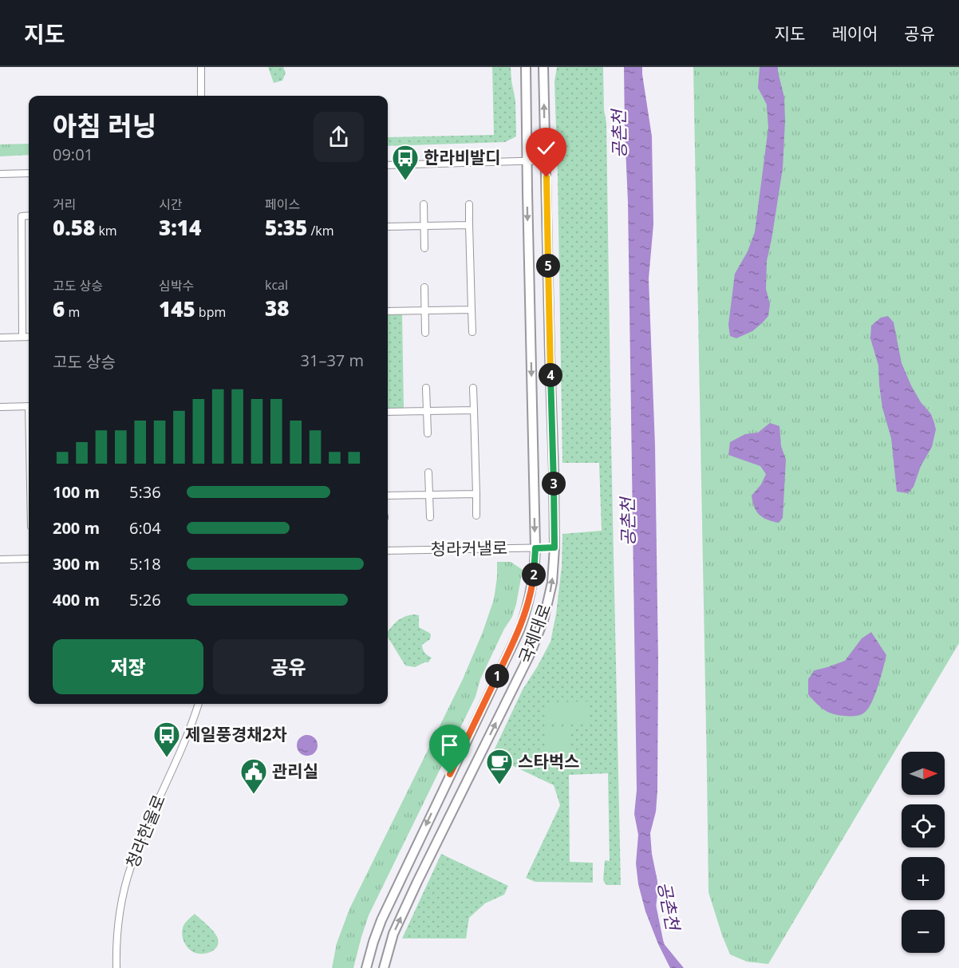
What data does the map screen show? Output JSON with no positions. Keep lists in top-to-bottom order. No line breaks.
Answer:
{"streets":{"main road":["국제대로"],"street":["청라커낼로","청라한울로"]},"crossings":[["청라커낼로","국제대로"]],"water":["공촌천"],"places":{"bus stop":["한라비발디","제일풍경채2차"],"cafe":["스타벅스"],"public building":["관리실"]},"north":"right","page":{"header":"지도","nav":["지도","레이어","공유"],"heading":["아침 러닝","09:01"],"stats":[["거리","0.58 km"],["시간","3:14"],["페이스","5:35 /km"],["고도 상승","6 m"],["심박수","145 bpm"],["kcal","38"]],"pins":["5","4","3","2","1"],"chart":["고도 상승","31–37 m"],"list":[{"name":"100 m","note":"5:36"},{"name":"200 m","note":"6:04"},{"name":"300 m","note":"5:18"},{"name":"400 m","note":"5:26"}],"buttons":["저장","공유"],"map_buttons":["+","−"]}}
